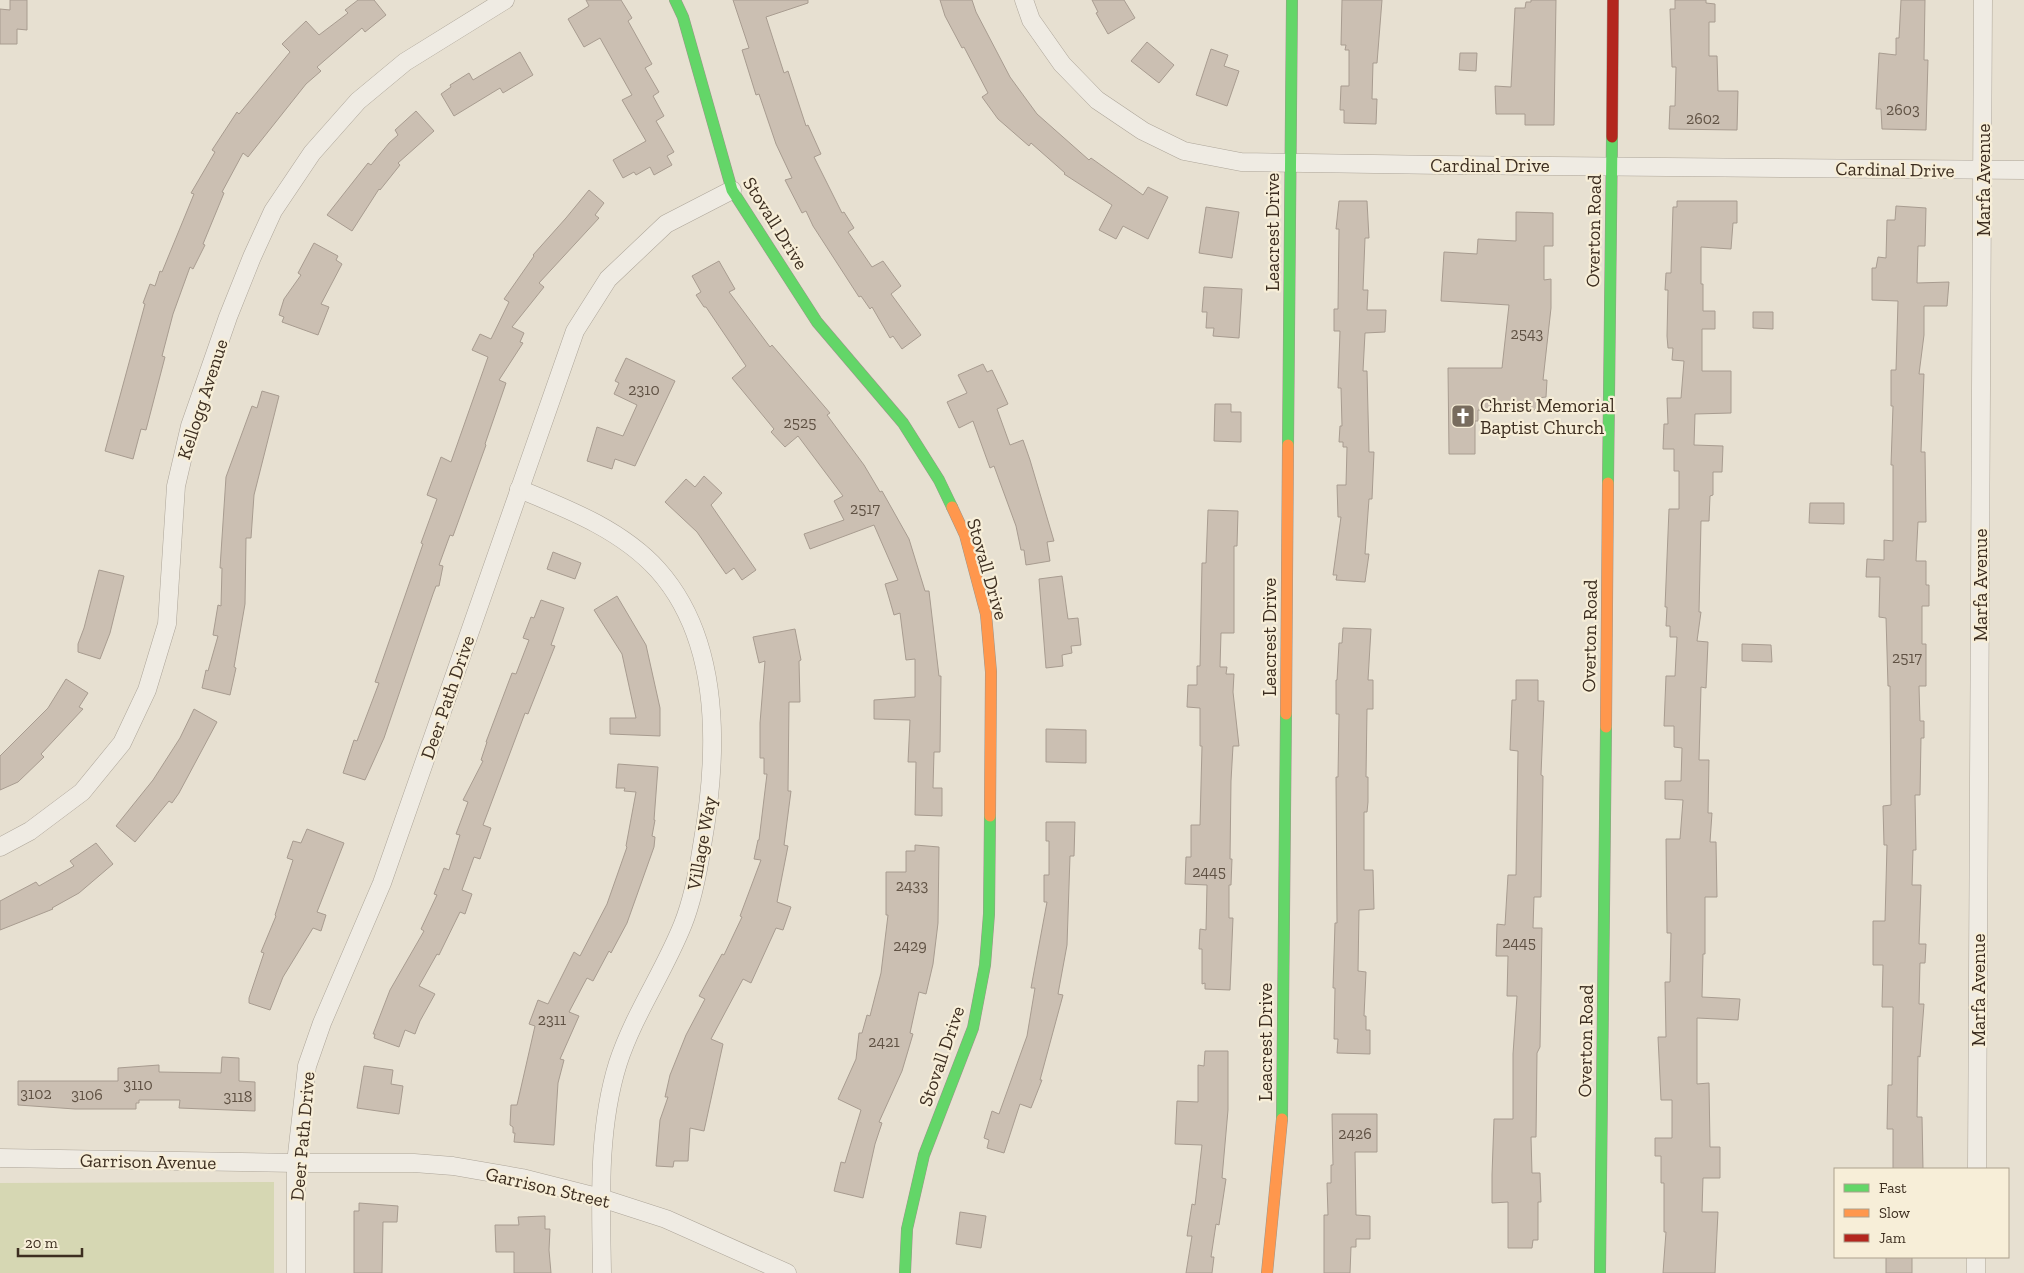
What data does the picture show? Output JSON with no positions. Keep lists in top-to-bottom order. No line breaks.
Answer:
{"streets":{"street":["Cardinal Drive","Marfa Avenue","Stovall Drive","Overton Road","Leacrest Drive","Kellogg Avenue","Deer Path Drive","Village Way","Garrison Avenue","Garrison Street"]},"crossings":[["Cardinal Drive","Marfa Avenue"],["Cardinal Drive","Overton Road"],["Cardinal Drive","Leacrest Drive"],["Stovall Drive","Deer Path Drive"],["Deer Path Drive","Village Way"],["Deer Path Drive","Garrison Avenue"],["Deer Path Drive","Garrison Street"],["Village Way","Garrison Street"],["Garrison Avenue","Garrison Street"]],"places":{"church":["Christ Memorial Baptist Church"]},"house_numbers":["2603","2602","2543","2310","2525","2517","2517","2445","2433","2445","2429","2311","2421","3110","3102","3106","3118","2426"],"legend":["Fast","Slow","Jam"],"scale_bar":"20 m"}
